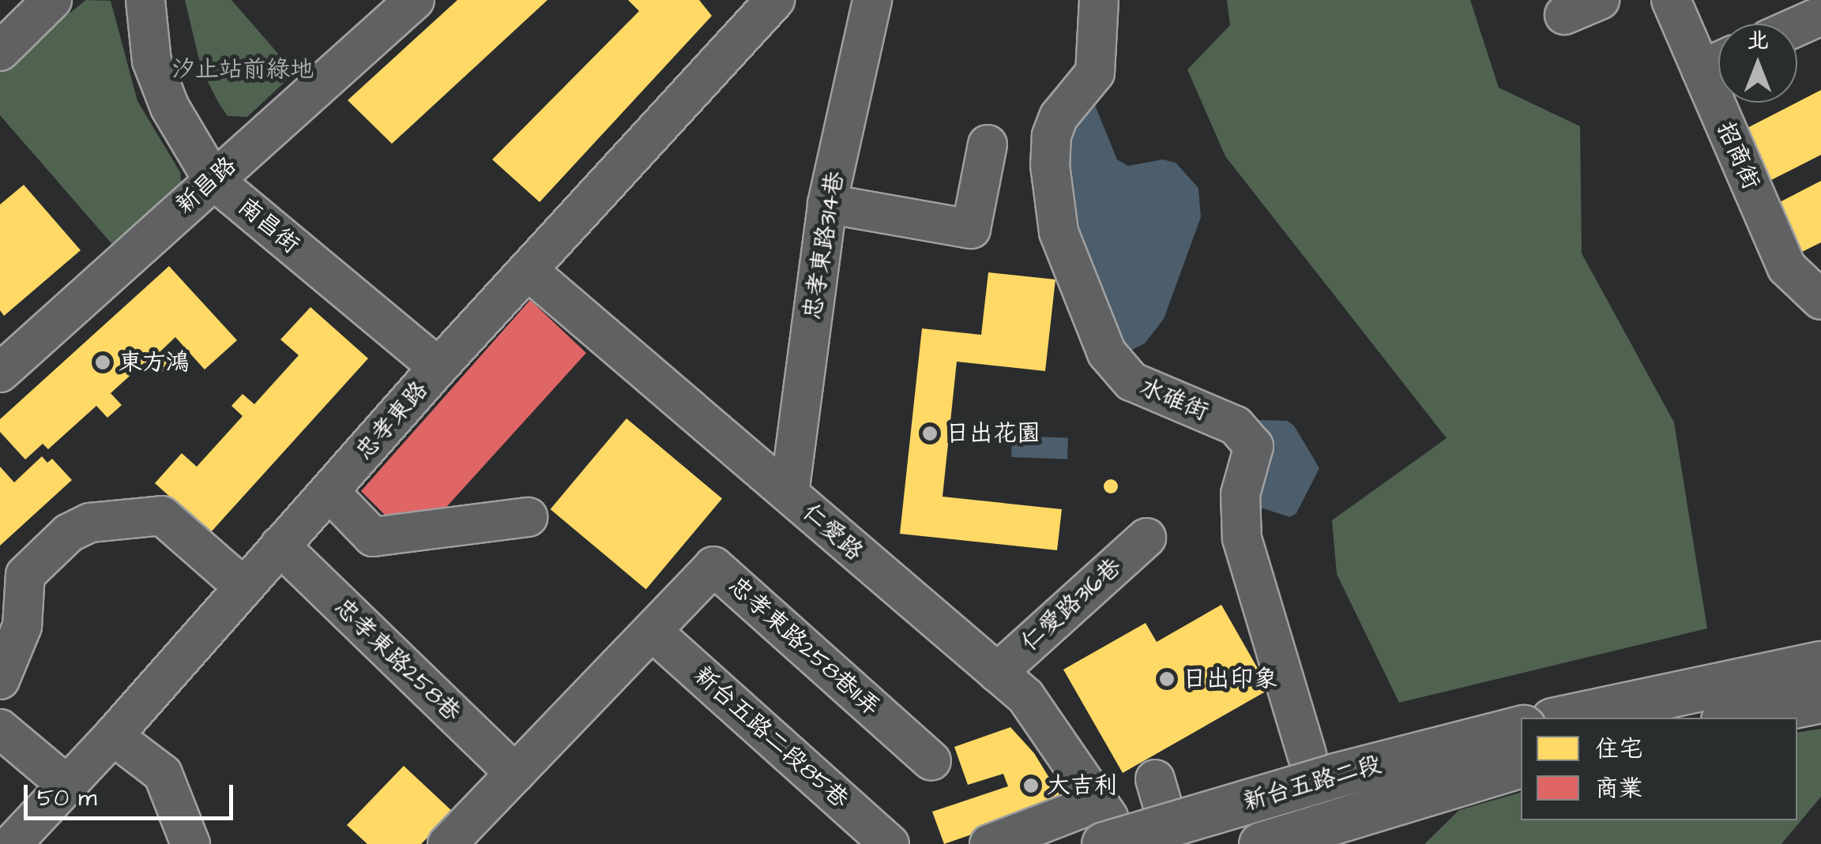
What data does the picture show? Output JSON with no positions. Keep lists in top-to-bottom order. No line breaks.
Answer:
{"streets":{"main road":["新台五路二段"],"street":["招商街","新昌路","南昌街","忠孝東路314巷","水碓街","忠孝東路","仁愛路","仁愛路316巷","忠孝東路258巷11弄","忠孝東路258巷","新台五路二段85巷"]},"crossings":[["新昌路","南昌街"],["南昌街","忠孝東路"],["忠孝東路314巷","仁愛路"],["忠孝東路","仁愛路"],["忠孝東路","忠孝東路258巷"],["仁愛路","仁愛路316巷"],["仁愛路","新台五路二段"],["忠孝東路258巷11弄","忠孝東路258巷"],["忠孝東路258巷11弄","新台五路二段85巷"]],"parks":["汐止站前綠地"],"places":["東方鴻","日出花園","日出印象","大吉利"],"legend":["住宅","商業"],"scale_bar":"50 m","north":"top"}
